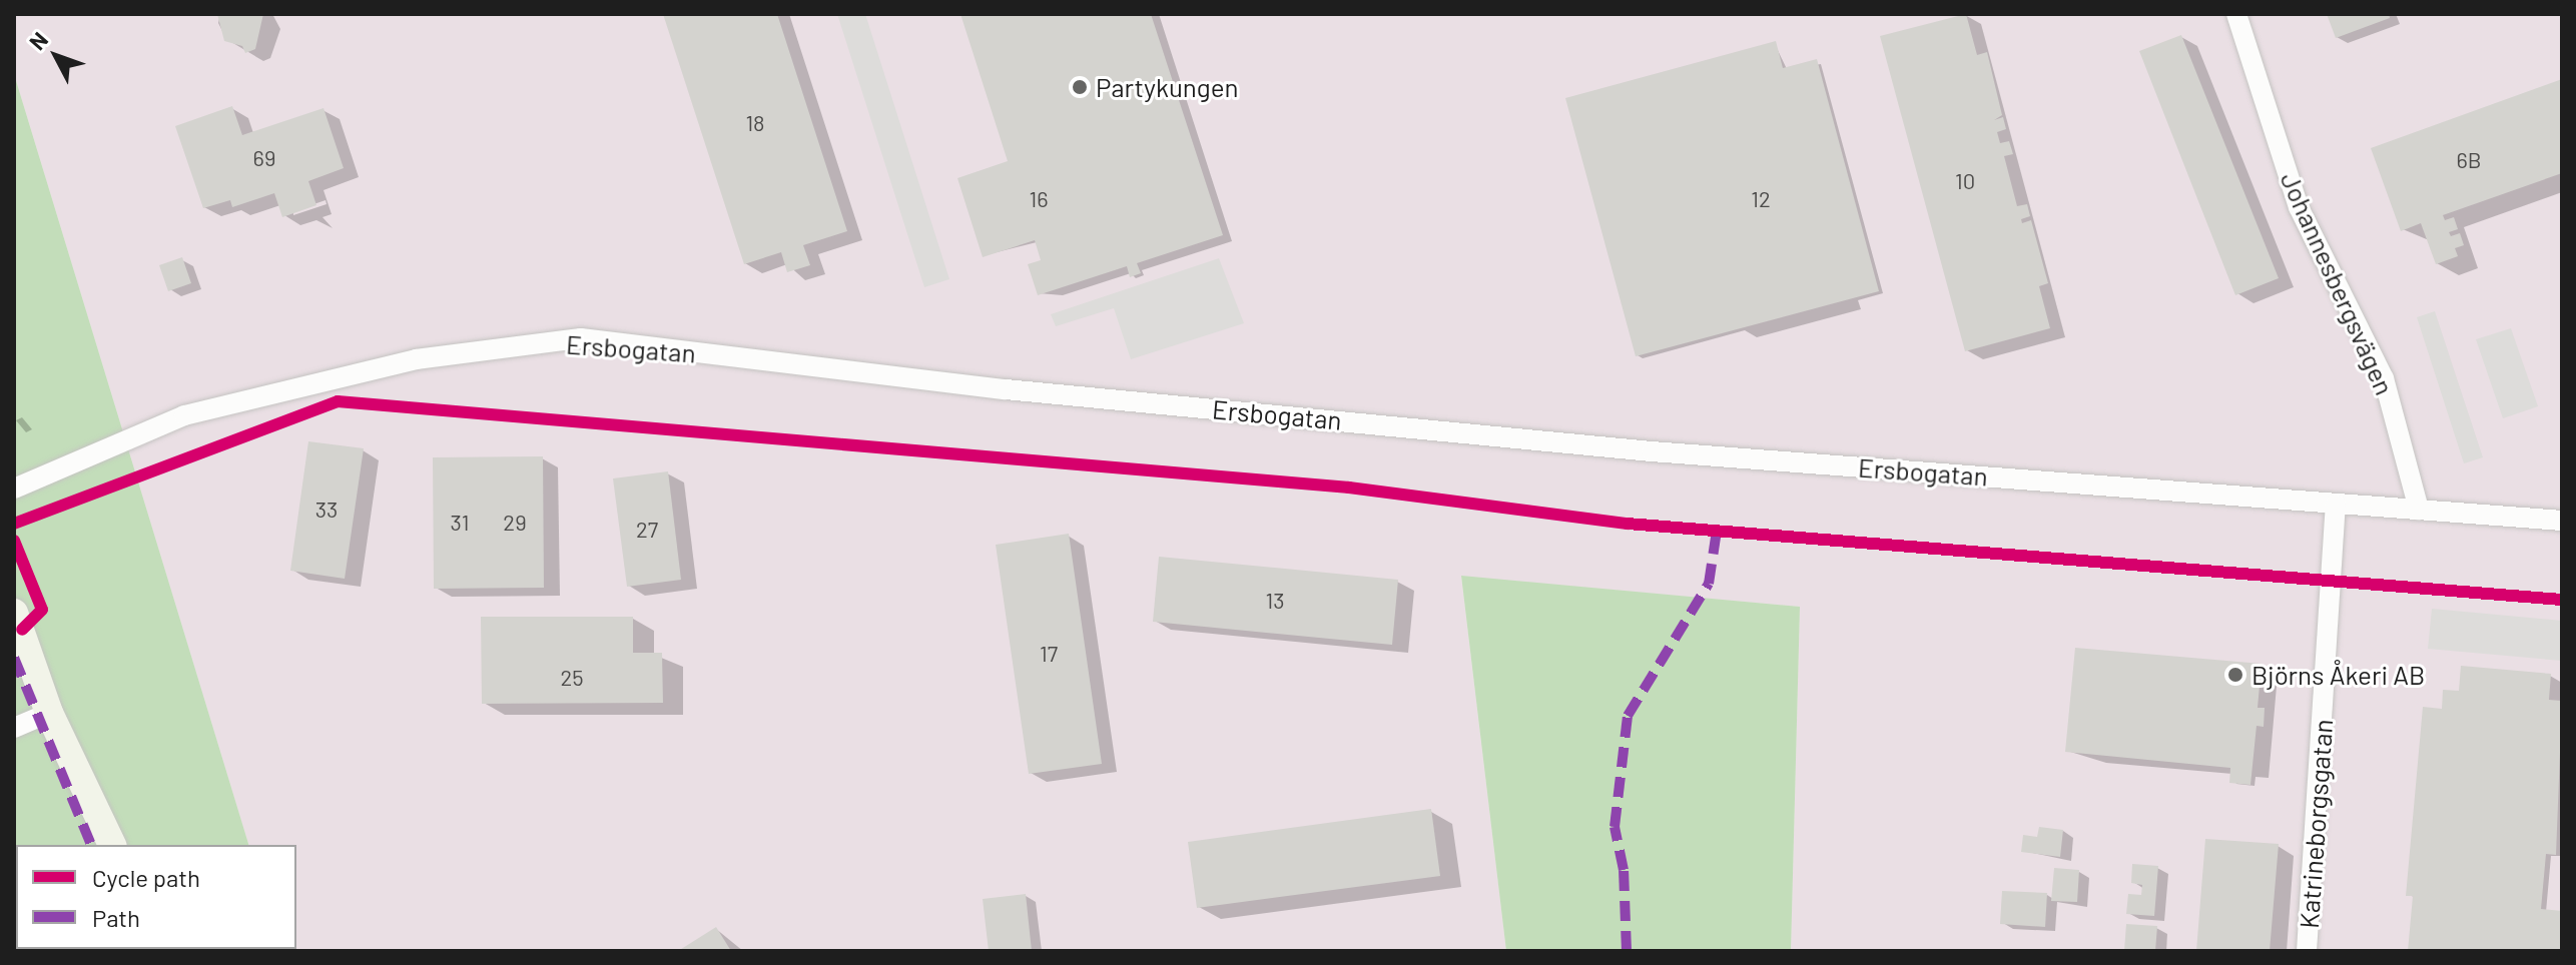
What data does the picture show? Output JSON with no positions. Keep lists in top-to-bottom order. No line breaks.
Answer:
{"streets":{"street":["Johannesbergsvägen","Ersbogatan","Katrineborgsgatan"]},"crossings":[["Johannesbergsvägen","Ersbogatan"],["Ersbogatan","Katrineborgsgatan"]],"places":["Partykungen","Björns Åkeri AB"],"house_numbers":["18","69","6B","10","16","12","33","31","29","27","13","17","25"],"legend":["Cycle path","Path"],"north":"top left"}
